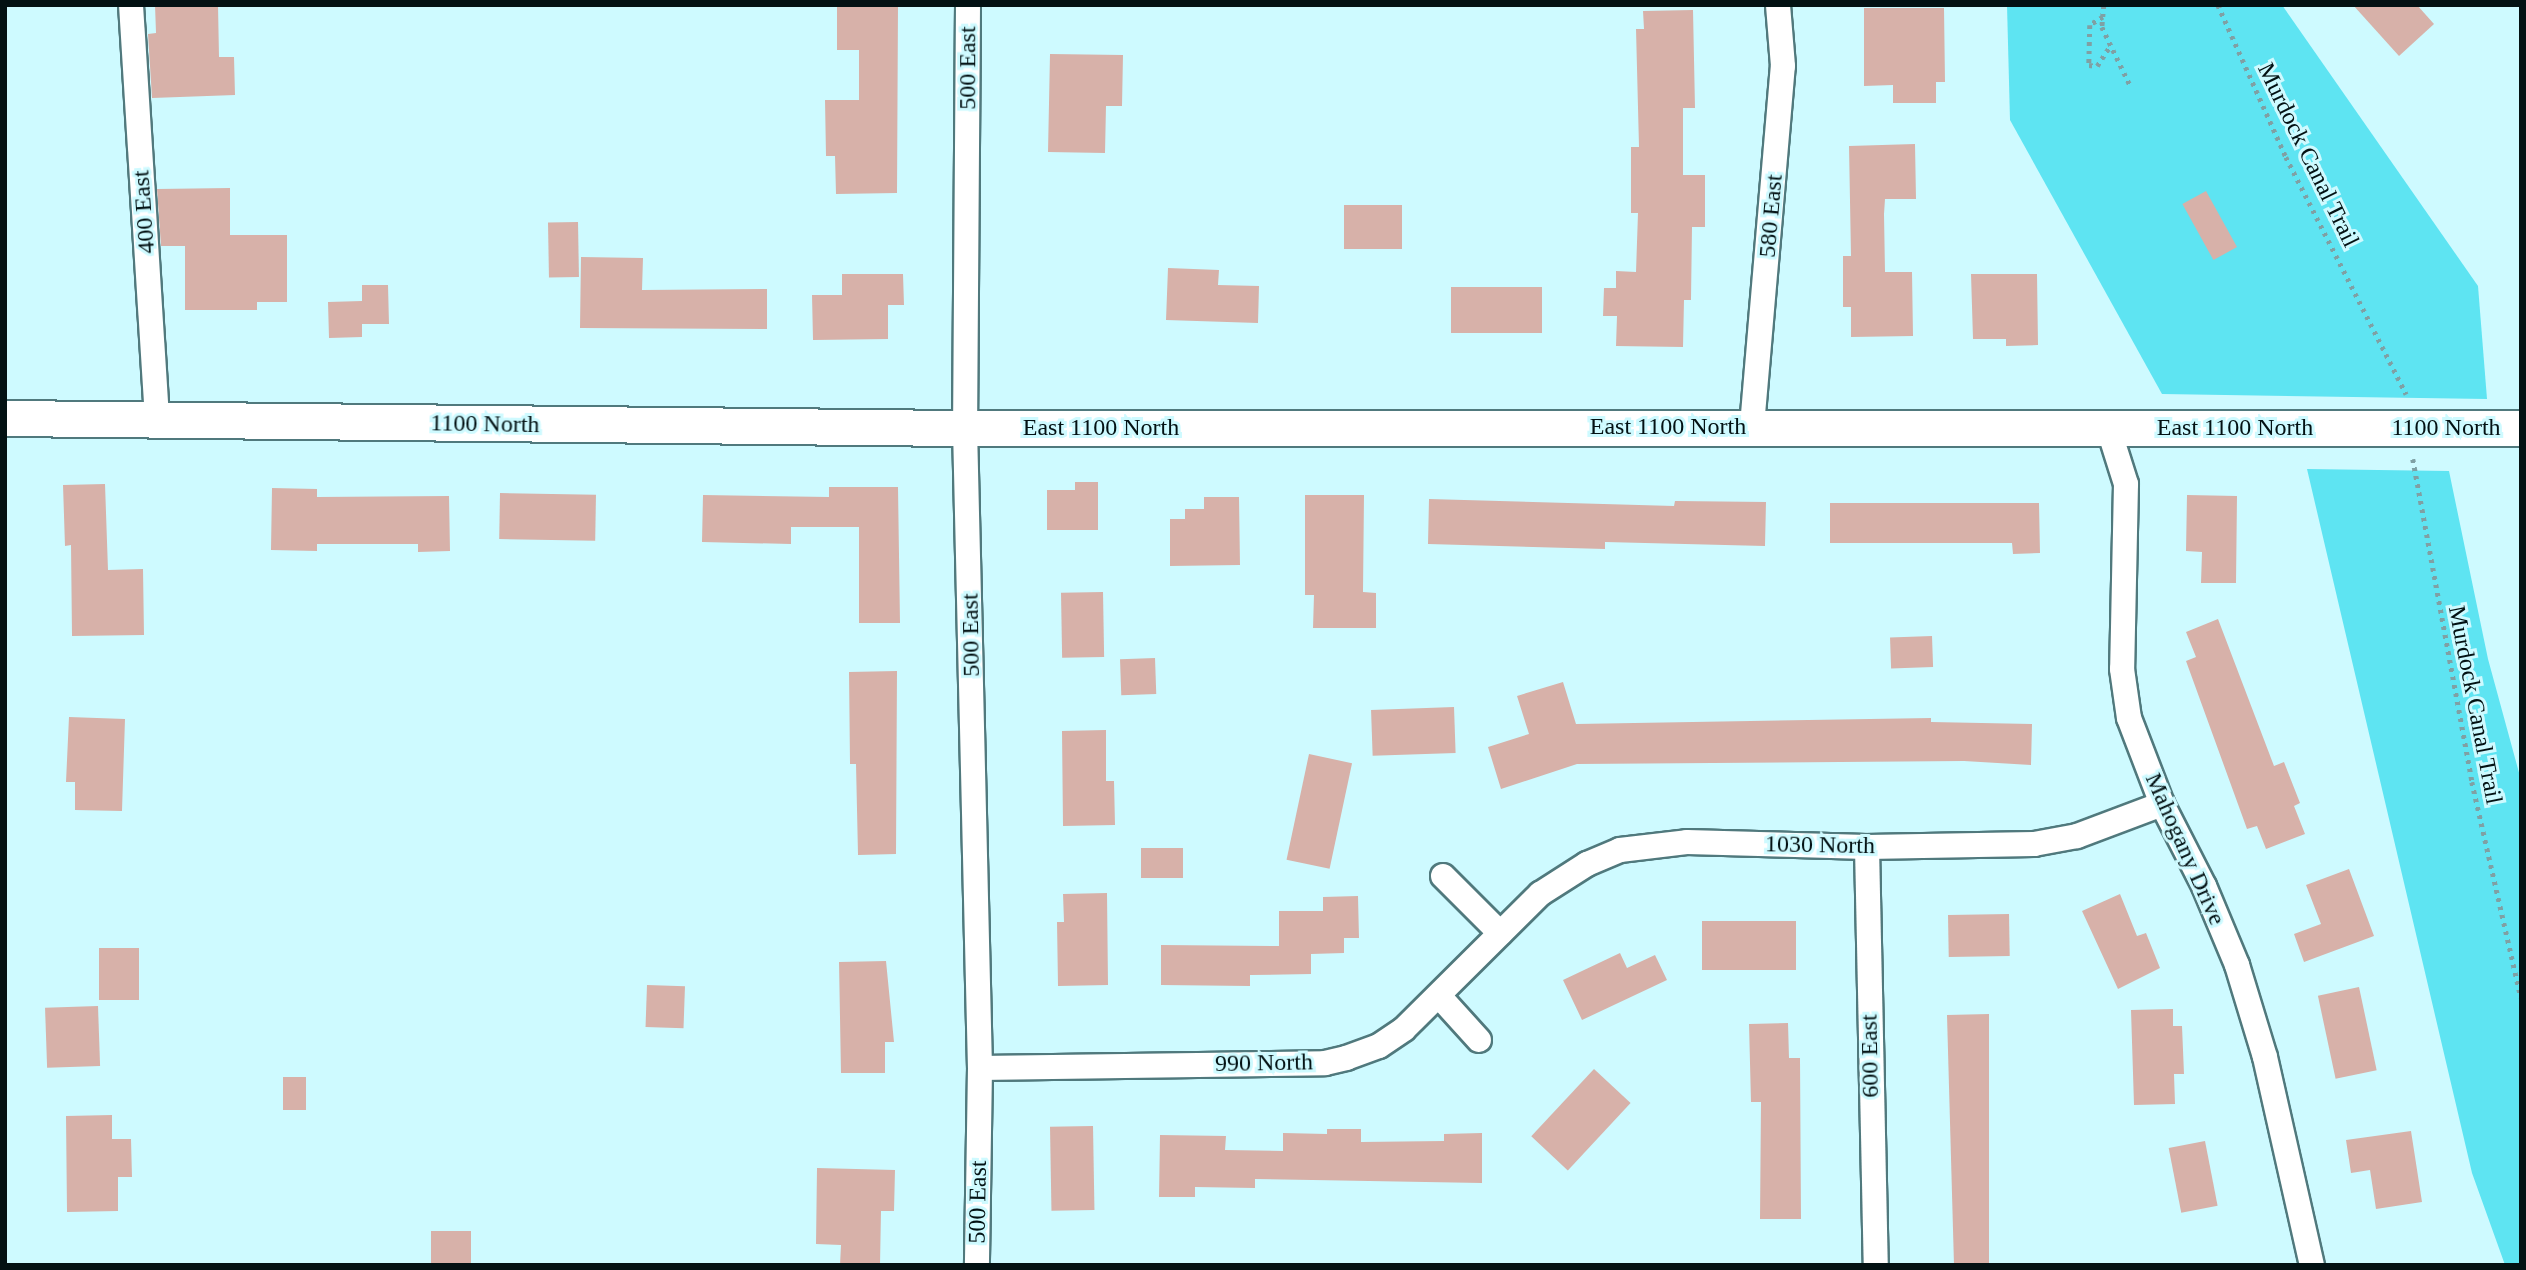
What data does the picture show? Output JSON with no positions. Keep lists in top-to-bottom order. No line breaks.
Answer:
{"streets":{"street":["500 East","400 East","580 East","1100 North","East 1100 North","1030 North","Mahogany Drive","600 East","990 North"],"path":["Murdock Canal Trail"]},"crossings":[["500 East","1100 North"],["500 East","East 1100 North"],["500 East","990 North"],["400 East","1100 North"],["580 East","East 1100 North"],["1100 North","East 1100 North"],["East 1100 North","Mahogany Drive"],["1030 North","Mahogany Drive"],["1030 North","600 East"],["1030 North","990 North"]]}
